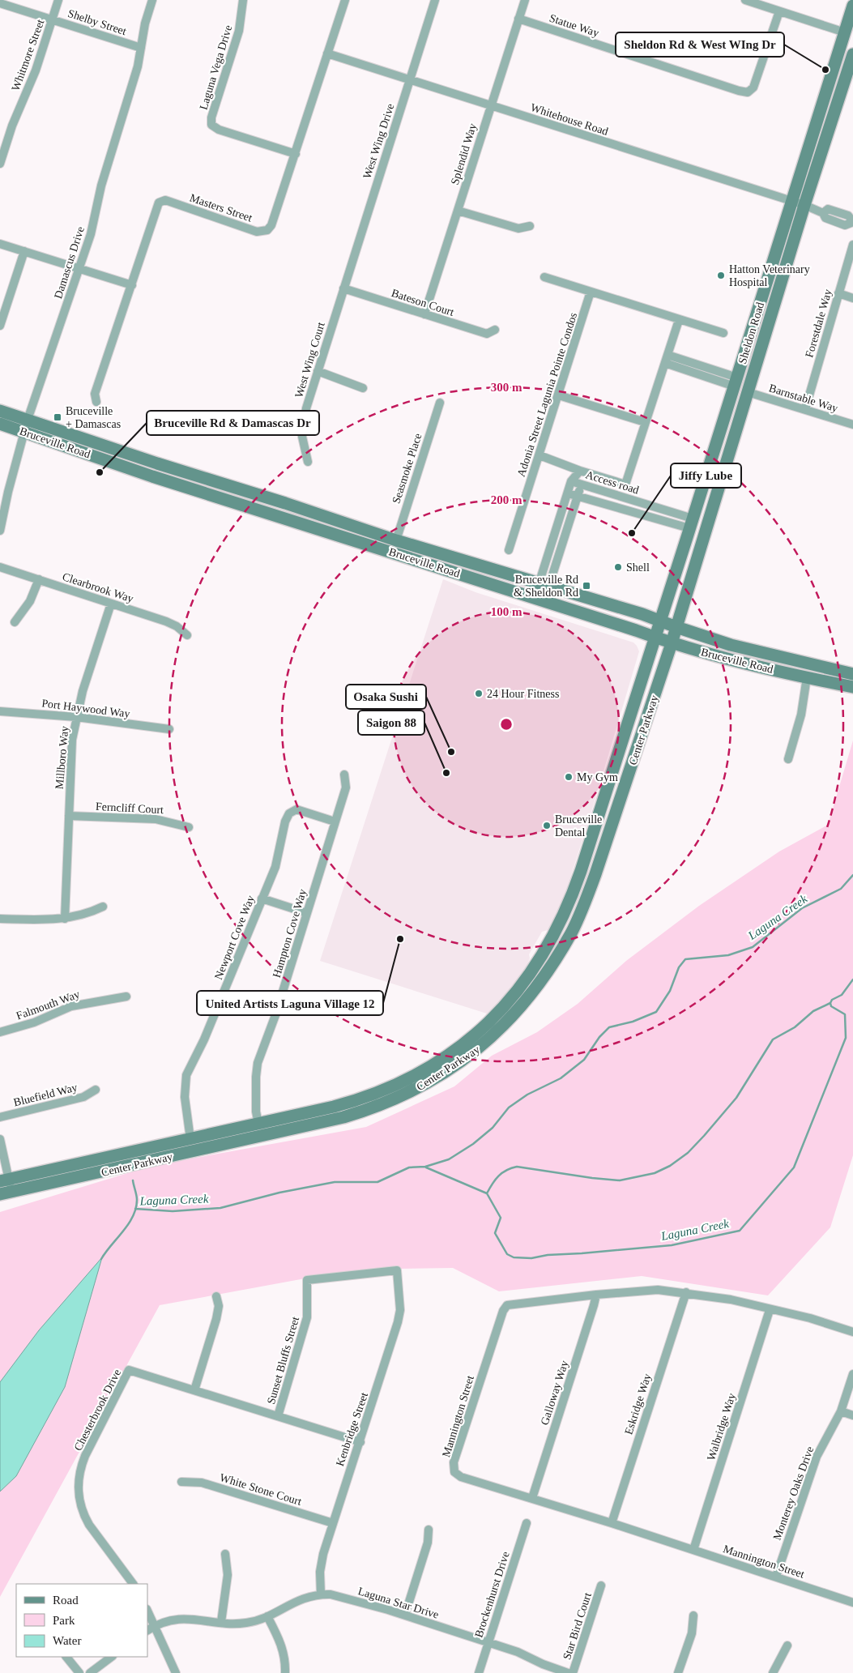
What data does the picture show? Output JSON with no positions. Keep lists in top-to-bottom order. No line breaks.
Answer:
{"streets":{"main road":["Sheldon Road","Bruceville Road","Center Parkway"],"street":["Shelby Street","Statue Way","Whitmore Street","Laguna Vega Drive","Whitehouse Road","West Wing Drive","Splendid Way","Masters Street","Damascus Drive","Bateson Court","Forestdale Way","West Wing Court","Adonia Street Lagunia Pointe Condos","Barnstable Way","Seasmoke Place","Access road","Clearbrook Way","Port Haywood Way","Millboro Way","Ferncliff Court","Hampton Cove Way","Newport Cove Way","Falmouth Way","Bluefield Way","Sunset Bluffs Street","Galloway Way","Eskridge Way","Chesterbrook Drive","Mannington Street","Walbridge Way","Kenbridge Street","White Stone Court","Monterey Oaks Drive","Brockenhurst Drive","Laguna Star Drive","Star Bird Court"]},"crossings":[["Shelby Street","Whitmore Street"],["Shelby Street","Damascus Drive"],["Statue Way","Splendid Way"],["Laguna Vega Drive","Masters Street"],["Whitehouse Road","West Wing Drive"],["Whitehouse Road","Splendid Way"],["Whitehouse Road","Masters Street"],["Whitehouse Road","Sheldon Road"],["West Wing Drive","Bateson Court"],["West Wing Drive","West Wing Court"],["Splendid Way","Bateson Court"],["Damascus Drive","Bruceville Road"],["Bateson Court","West Wing Court"],["Forestdale Way","Barnstable Way"],["Sheldon Road","Barnstable Way"],["Sheldon Road","Bruceville Road"],["Sheldon Road","Access road"],["Sheldon Road","Center Parkway"],["Bruceville Road","Seasmoke Place"],["Bruceville Road","Center Parkway"],["Clearbrook Way","Millboro Way"],["Port Haywood Way","Millboro Way"],["Center Parkway","Hampton Cove Way"],["Center Parkway","Newport Cove Way"],["Millboro Way","Ferncliff Court"],["Hampton Cove Way","Newport Cove Way"],["Sunset Bluffs Street","Chesterbrook Drive"],["Sunset Bluffs Street","Kenbridge Street"],["Galloway Way","Mannington Street"],["Eskridge Way","Mannington Street"],["Chesterbrook Drive","Kenbridge Street"],["Mannington Street","Walbridge Way"],["Mannington Street","Monterey Oaks Drive"],["Kenbridge Street","White Stone Court"],["Kenbridge Street","Laguna Star Drive"],["Brockenhurst Drive","Laguna Star Drive"]],"water":["Laguna Creek"],"places":{"other":["Sheldon Rd & West WIng Dr","Hatton Veterinary Hospital","Bruceville Rd & Damascas Dr","Jiffy Lube","Shell","24 Hour Fitness","Osaka Sushi","Saigon 88","My Gym","Bruceville Dental","United Artists Laguna Village 12"],"transit":["Bruceville + Damascas","Bruceville Rd & Sheldon Rd"]},"legend":["Road","Park","Water"],"rings":["300 m","200 m","100 m"]}
